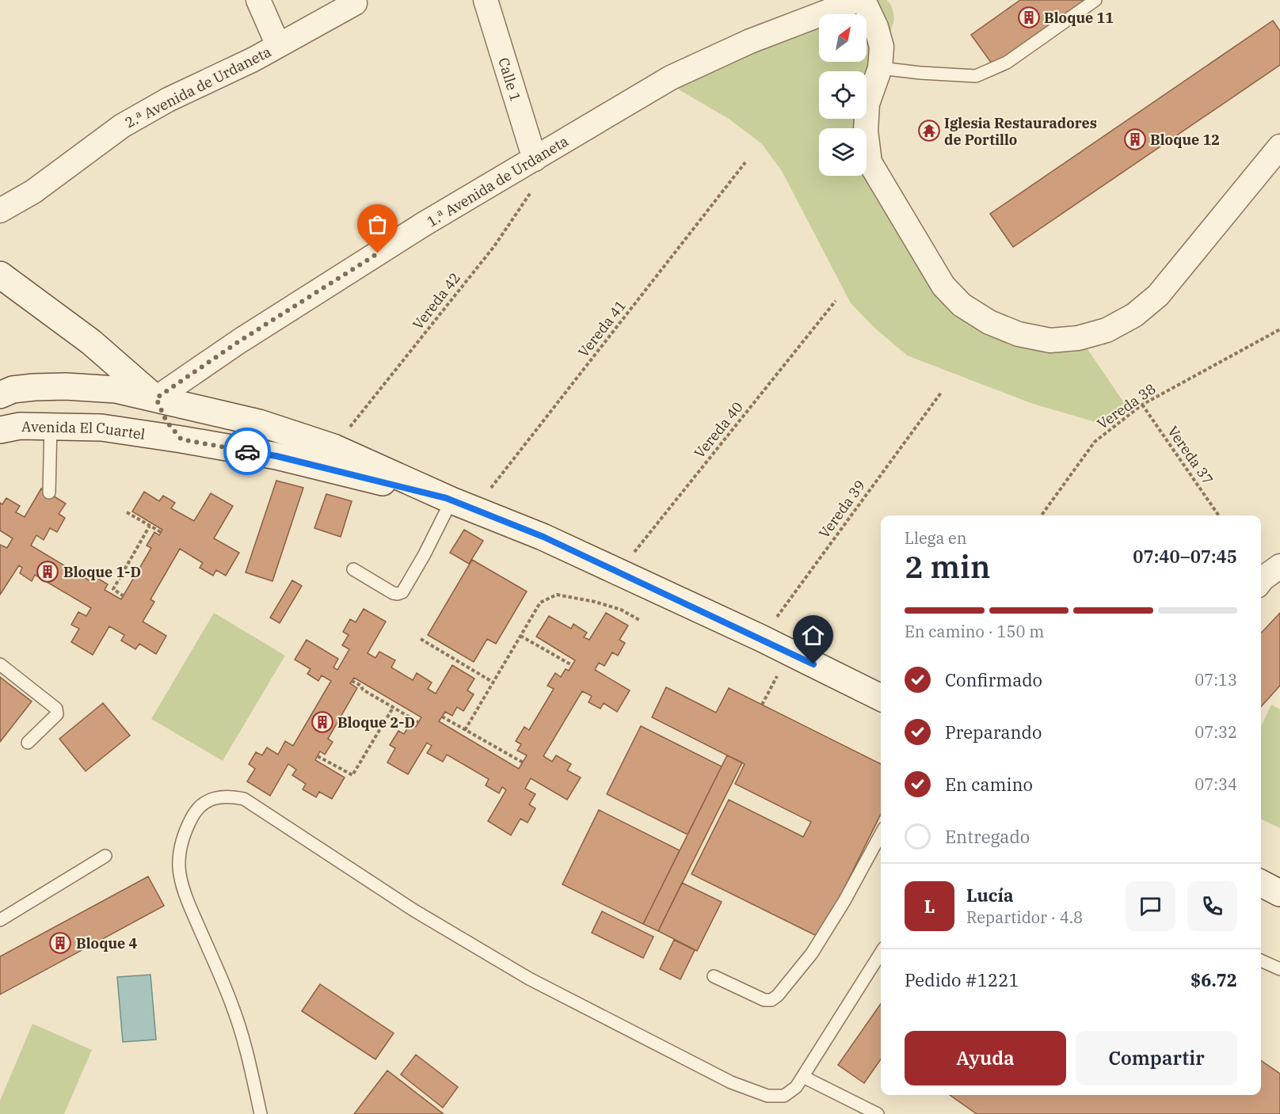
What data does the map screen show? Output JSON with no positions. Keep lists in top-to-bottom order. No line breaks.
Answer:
{"streets":{"main road":["Avenida El Cuartel"],"street":["Calle 1","2.ª Avenida de Urdaneta","1.ª Avenida de Urdaneta"],"path":["Vereda 42","Vereda 41","Vereda 38","Vereda 40","Vereda 37","Vereda 39"]},"crossings":[["Calle 1","1.ª Avenida de Urdaneta"],["Calle 1","Vereda 42"],["1.ª Avenida de Urdaneta","Vereda 42"],["1.ª Avenida de Urdaneta","Avenida El Cuartel"],["Vereda 42","Avenida El Cuartel"],["Vereda 41","Avenida El Cuartel"],["Vereda 38","Vereda 37"],["Vereda 40","Avenida El Cuartel"],["Avenida El Cuartel","Vereda 39"]],"places":{"building":["Bloque 11","Bloque 12","Bloque 1-D","Bloque 2-D","Bloque 4"],"temple":["Iglesia Restauradores de Portillo"]},"north":"top right","page":{"heading":["2 min","Llega en","07:40–07:45"],"panel":["Lucía","Repartidor · 4.8","Pedido #1221","$6.72"],"bar":"En camino · 150 m","list":[["Confirmado","07:13"],["Preparando","07:32"],["En camino","07:34"],"Entregado"],"round":"L","buttons":["Ayuda","Compartir"]}}
